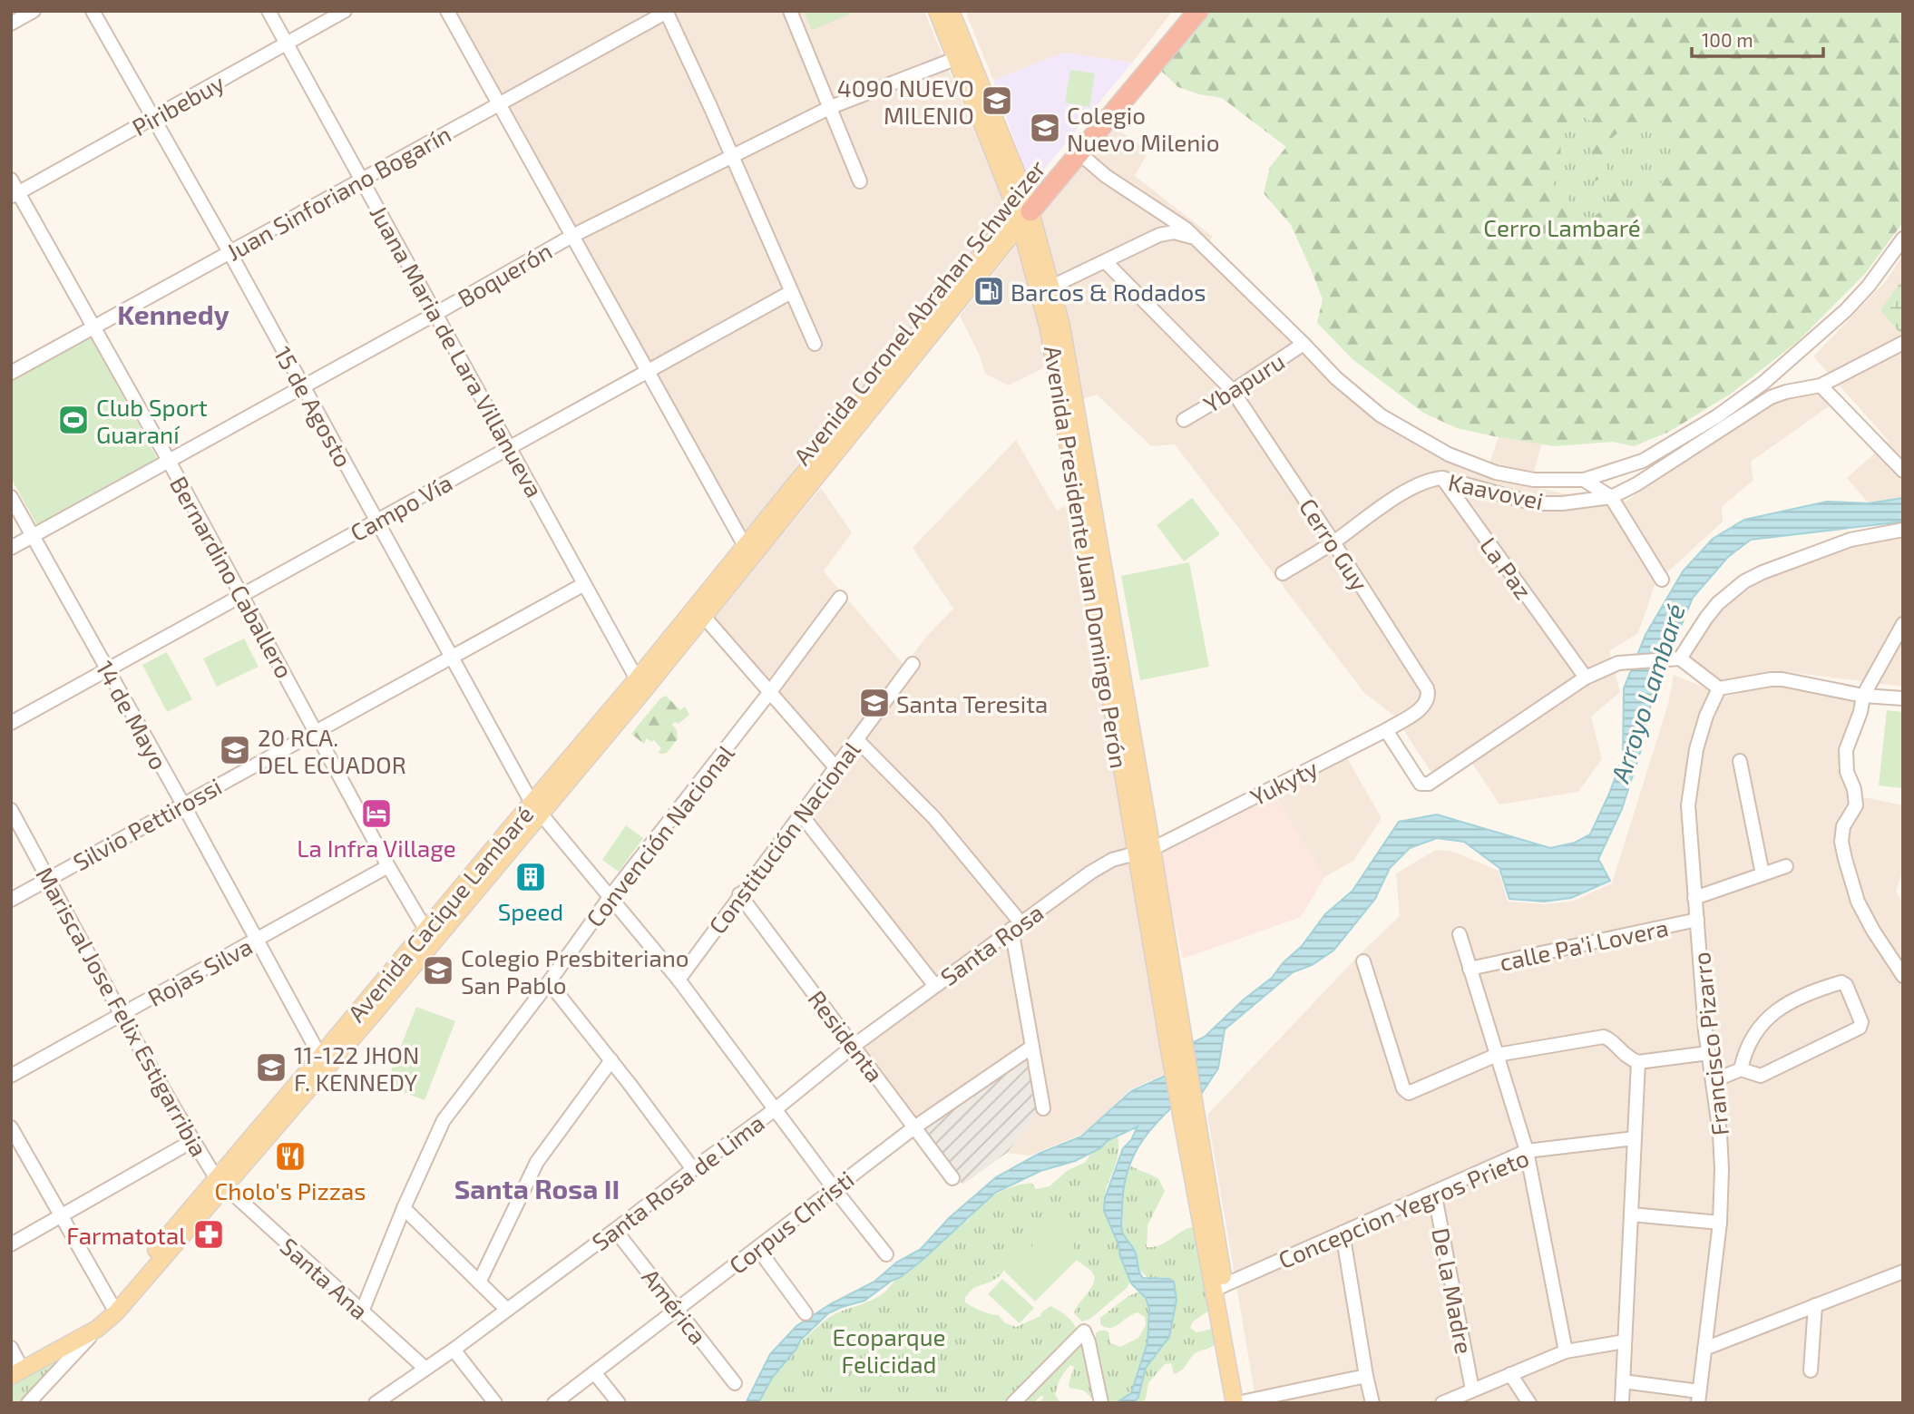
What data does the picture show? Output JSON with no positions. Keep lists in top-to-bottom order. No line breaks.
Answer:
{"streets":{"highway":["Avenida Coronel Abrahan Schweizer"],"main road":["Avenida Presidente Juan Domingo Perón","Avenida Cacique Lambaré"],"street":["Piribebuy","Juan Sinforiano Bogarín","Boquerón","Juana Maria de Lara Villanueva","Ybapuru","15 de Agosto","Kaavovei","Campo Vía","Cerro Guy","La Paz","Bernardino Caballero","14 de Mayo","Yukyty","Silvio Pettirossi","Convención Nacional","Constitución Nacional","Santa Rosa","calle Pa'i Lovera","Rojas Silva","Mariscal Jose Felix Estigarribia","Residenta","Francisco Pizarro","Santa Rosa de Lima","Concepcion Yegros Prieto","Corpus Christi","Santa Ana","De la Madre","América"]},"crossings":[["Piribebuy","Juana Maria de Lara Villanueva"],["Piribebuy","15 de Agosto"],["Piribebuy","Bernardino Caballero"],["Juan Sinforiano Bogarín","Juana Maria de Lara Villanueva"],["Juan Sinforiano Bogarín","15 de Agosto"],["Juan Sinforiano Bogarín","Bernardino Caballero"],["Boquerón","Juana Maria de Lara Villanueva"],["Boquerón","15 de Agosto"],["Boquerón","Avenida Presidente Juan Domingo Perón"],["Boquerón","Bernardino Caballero"],["Boquerón","14 de Mayo"],["Avenida Coronel Abrahan Schweizer","Avenida Presidente Juan Domingo Perón"],["Avenida Coronel Abrahan Schweizer","Avenida Cacique Lambaré"],["Juana Maria de Lara Villanueva","Campo Vía"],["Juana Maria de Lara Villanueva","Silvio Pettirossi"],["Juana Maria de Lara Villanueva","Avenida Cacique Lambaré"],["Ybapuru","Cerro Guy"],["15 de Agosto","Campo Vía"],["15 de Agosto","Silvio Pettirossi"],["15 de Agosto","Convención Nacional"],["15 de Agosto","Constitución Nacional"],["15 de Agosto","Avenida Cacique Lambaré"],["15 de Agosto","Santa Rosa de Lima"],["15 de Agosto","Corpus Christi"],["Kaavovei","Cerro Guy"],["Kaavovei","La Paz"],["Campo Vía","Bernardino Caballero"],["Campo Vía","14 de Mayo"],["Cerro Guy","Yukyty"],["Avenida Presidente Juan Domingo Perón","Yukyty"],["Avenida Presidente Juan Domingo Perón","Santa Rosa"],["Avenida Presidente Juan Domingo Perón","Concepcion Yegros Prieto"],["Bernardino Caballero","Silvio Pettirossi"],["Bernardino Caballero","Avenida Cacique Lambaré"],["Bernardino Caballero","Rojas Silva"],["14 de Mayo","Silvio Pettirossi"],["14 de Mayo","Avenida Cacique Lambaré"],["14 de Mayo","Rojas Silva"],["Yukyty","Santa Rosa"],["Silvio Pettirossi","Mariscal Jose Felix Estigarribia"],["Convención Nacional","Santa Ana"],["Constitución Nacional","Residenta"],["Avenida Cacique Lambaré","Mariscal Jose Felix Estigarribia"],["Avenida Cacique Lambaré","Santa Ana"],["Santa Rosa","Residenta"],["Santa Rosa","Santa Rosa de Lima"],["calle Pa'i Lovera","Francisco Pizarro"],["Rojas Silva","Mariscal Jose Felix Estigarribia"],["Mariscal Jose Felix Estigarribia","Santa Ana"],["Residenta","Santa Rosa de Lima"],["Residenta","Corpus Christi"],["Santa Rosa de Lima","Santa Ana"],["Santa Rosa de Lima","América"],["Concepcion Yegros Prieto","De la Madre"],["Corpus Christi","América"]],"districts":["Kennedy","Santa Rosa II"],"water":["Arroyo Lambaré"],"parks":["Cerro Lambaré","Ecoparque Felicidad"],"places":{"school or university":["4090 NUEVO MILENIO","Colegio Nuevo Milenio","Santa Teresita","20 RCA. DEL ECUADOR","Colegio Presbiteriano San Pablo","11-122 JHON F. KENNEDY"],"fuel station":["Barcos & Rodados"],"sports":["Club Sport Guaraní"],"hotel":["La Infra Village"],"building":["Speed"],"restaurant":["Cholo's Pizzas"],"pharmacy":["Farmatotal"]},"scale_bar":"100 m"}
